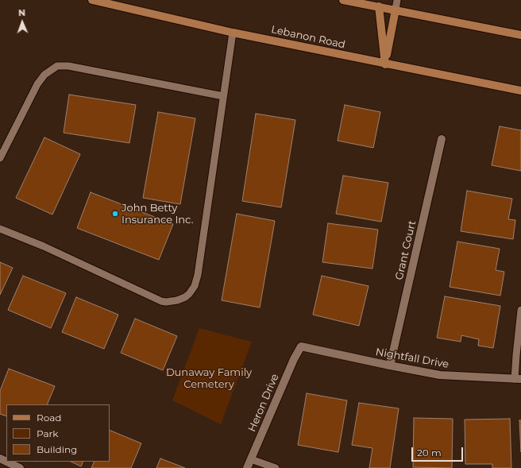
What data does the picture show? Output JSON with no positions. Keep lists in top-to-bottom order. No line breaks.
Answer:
{"streets":{"main road":["Lebanon Road"],"street":["Grant Court","Nightfall Drive","Heron Drive"]},"crossings":[["Grant Court","Nightfall Drive"],["Nightfall Drive","Heron Drive"]],"parks":["Dunaway Family Cemetery"],"places":["John Betty Insurance Inc."],"legend":["Road","Park","Building"],"scale_bar":"20 m","north":"top"}
